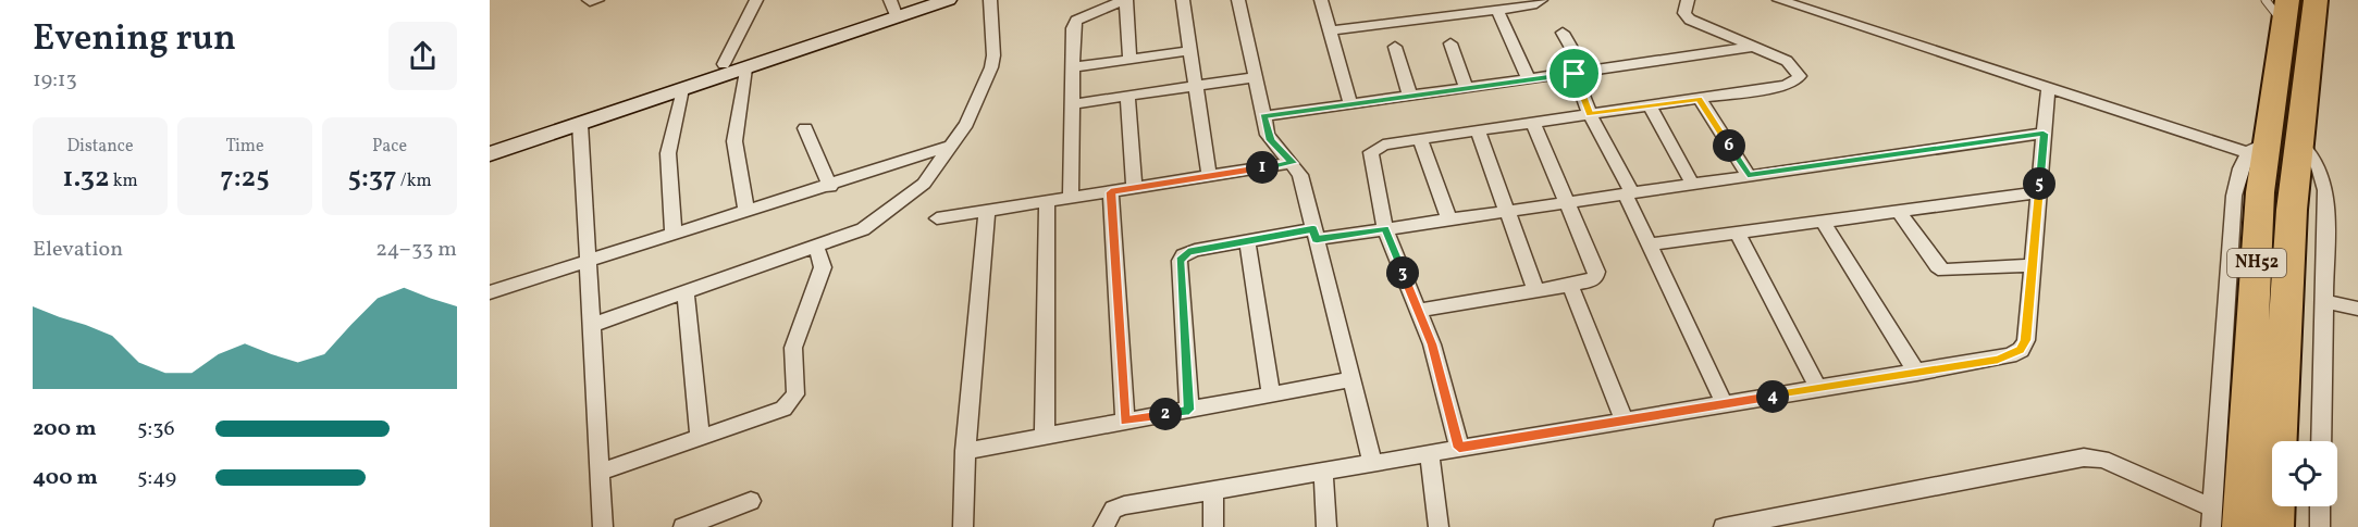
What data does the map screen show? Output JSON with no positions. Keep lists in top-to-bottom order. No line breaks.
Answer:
{"streets":{"highway":["NH52"]},"page":{"heading":["Evening run","19:13"],"stats":[["Distance","1.32 km"],["Time","7:25"],["Pace","5:37 /km"]],"pins":["6","1","5","3","4","2"],"chart":["Elevation","24–33 m"],"list":[{"name":"200 m","note":"5:36"},{"name":"400 m","note":"5:49"}]}}
